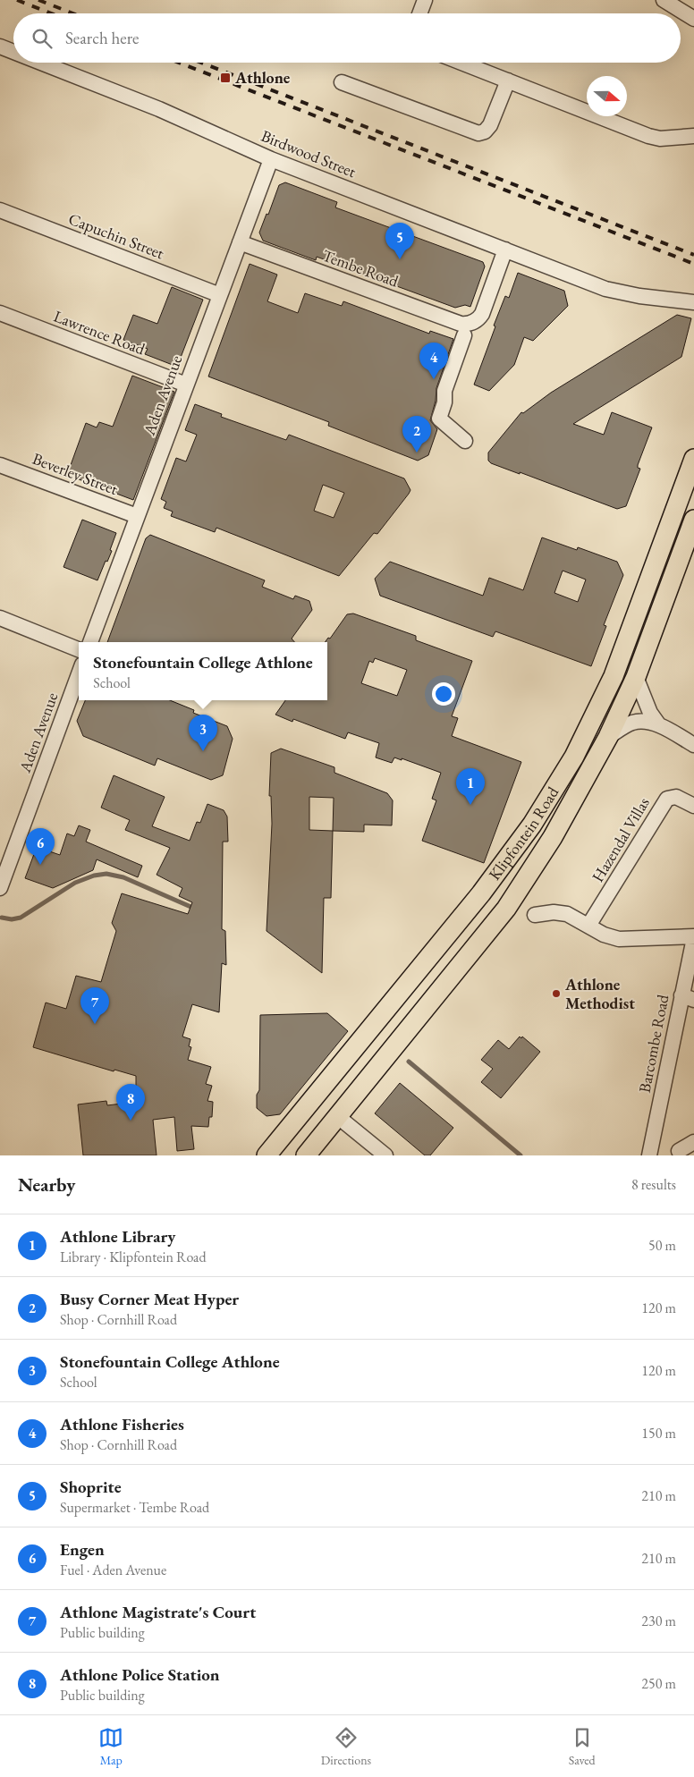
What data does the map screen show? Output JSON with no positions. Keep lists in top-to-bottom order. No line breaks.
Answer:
{"streets":{"main road":["Klipfontein Road"],"street":["Birdwood Street","Capuchin Street","Tembe Road","Lawrence Road","Aden Avenue","Beverley Street","Hazendal Villas","Barcombe Road"]},"crossings":[["Birdwood Street","Aden Avenue"],["Capuchin Street","Aden Avenue"],["Tembe Road","Aden Avenue"],["Lawrence Road","Aden Avenue"],["Aden Avenue","Beverley Street"]],"places":{"transit":["Athlone"],"other":["Athlone Methodist"]},"north":"right","page":{"search":"Search here","pins":["5","4","2","3","1","6","7","8"],"popup":["Stonefountain College Athlone","School"],"heading":["Nearby","8 results"],"list":[{"mark":"1","name":"Athlone Library","note":"Library · Klipfontein Road","value":"50 m"},{"mark":"2","name":"Busy Corner Meat Hyper","note":"Shop · Cornhill Road","value":"120 m"},{"mark":"3","name":"Stonefountain College Athlone","note":"School","value":"120 m"},{"mark":"4","name":"Athlone Fisheries","note":"Shop · Cornhill Road","value":"150 m"},{"mark":"5","name":"Shoprite","note":"Supermarket · Tembe Road","value":"210 m"},{"mark":"6","name":"Engen","note":"Fuel · Aden Avenue","value":"210 m"},{"mark":"7","name":"Athlone Magistrate's Court","note":"Public building","value":"230 m"},{"mark":"8","name":"Athlone Police Station","note":"Public building","value":"250 m"}],"nav":["Map","Directions","Saved"]}}
